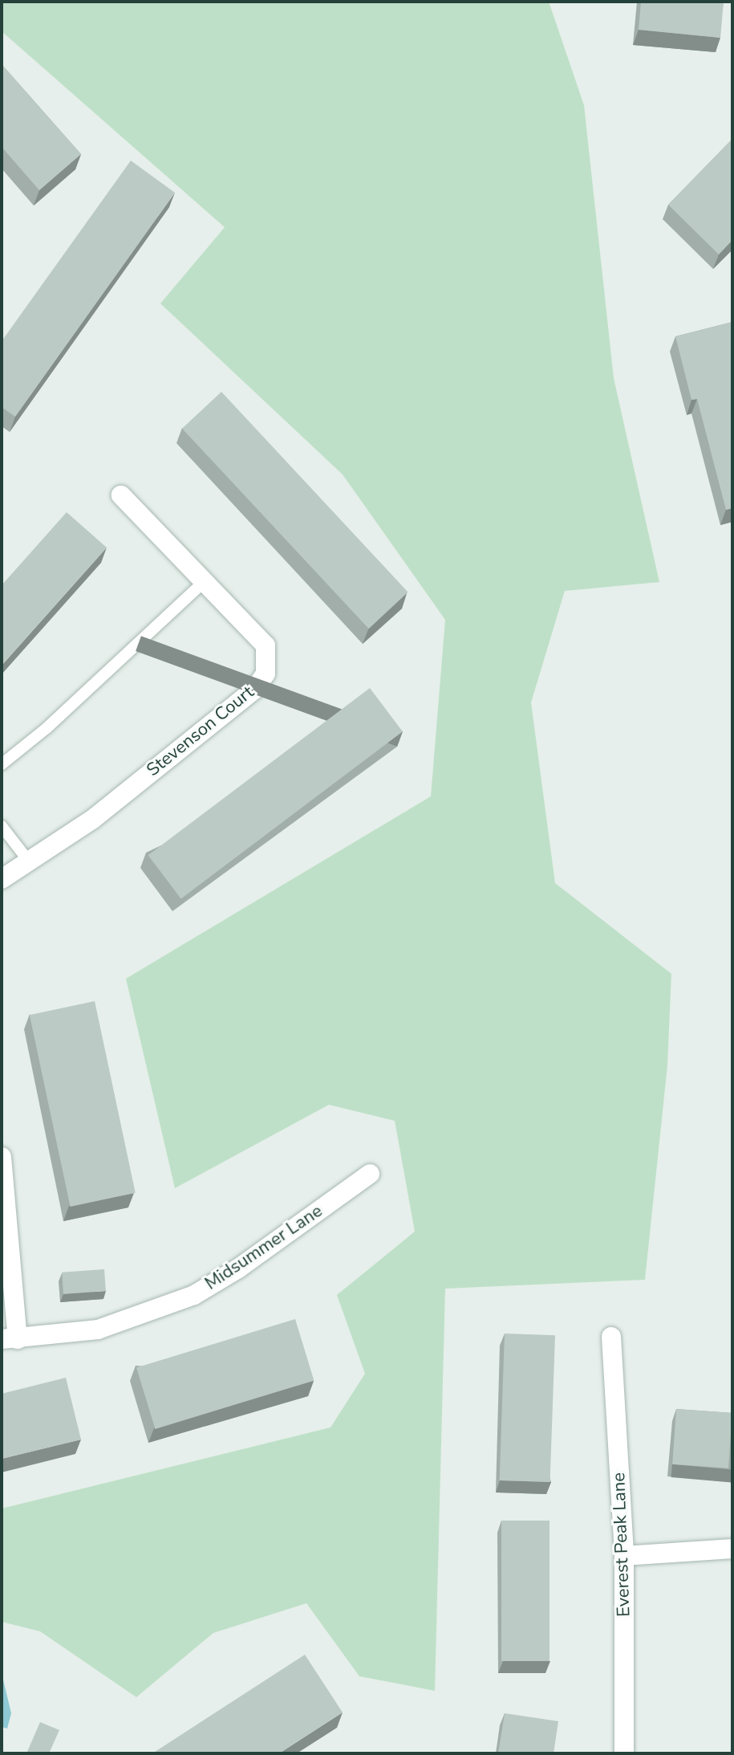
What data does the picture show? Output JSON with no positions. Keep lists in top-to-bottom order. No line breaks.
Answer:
{"streets":{"street":["Stevenson Court","Midsummer Lane","Everest Peak Lane"]}}
